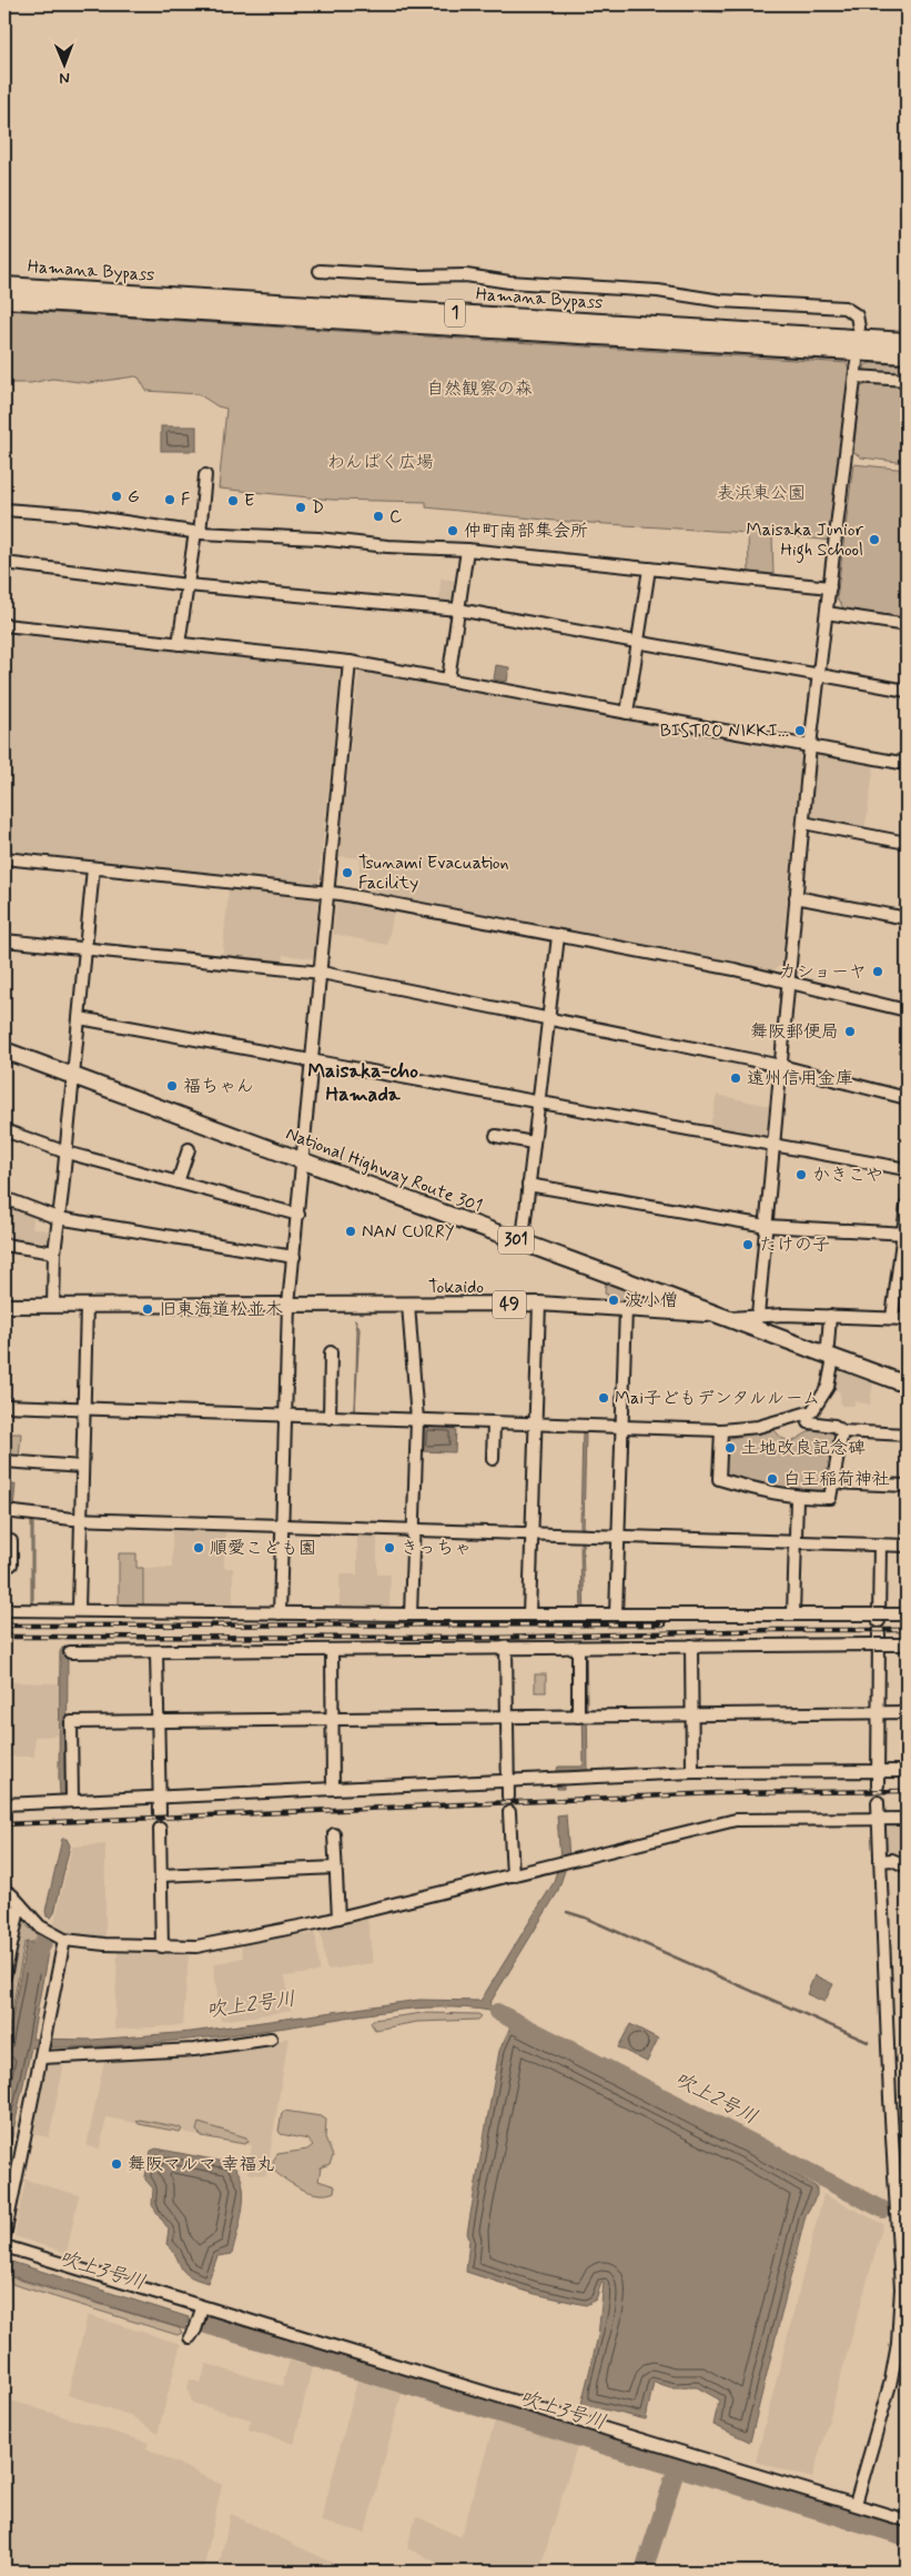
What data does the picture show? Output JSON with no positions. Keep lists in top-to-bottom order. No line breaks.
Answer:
{"streets":{"highway":["Hamana Bypass","1","National Highway Route 301","301"],"main road":["Tokaido","49"]},"crossings":[["National Highway Route 301","Tokaido"]],"districts":["Maisaka-cho Hamada"],"water":["吹上2号川","吹上3号川"],"parks":["自然観察の森","わんぱく広場","表浜東公園"],"places":["G","F","E","D","C","仲町南部集会所","Maisaka Junior High School","BISTRO NIKKI...","Tsunami Evacuation Facility","カショーヤ","舞阪郵便局","遠州信用金庫","福ちゃん","かきこや","NAN CURRY","たけの子","波小僧","旧東海道松並木","Mai子どもデンタルルーム","土地改良記念碑","白王稲荷神社","順愛こども園","きっちゃ","舞阪マルマ 幸福丸"],"north":"bottom"}
